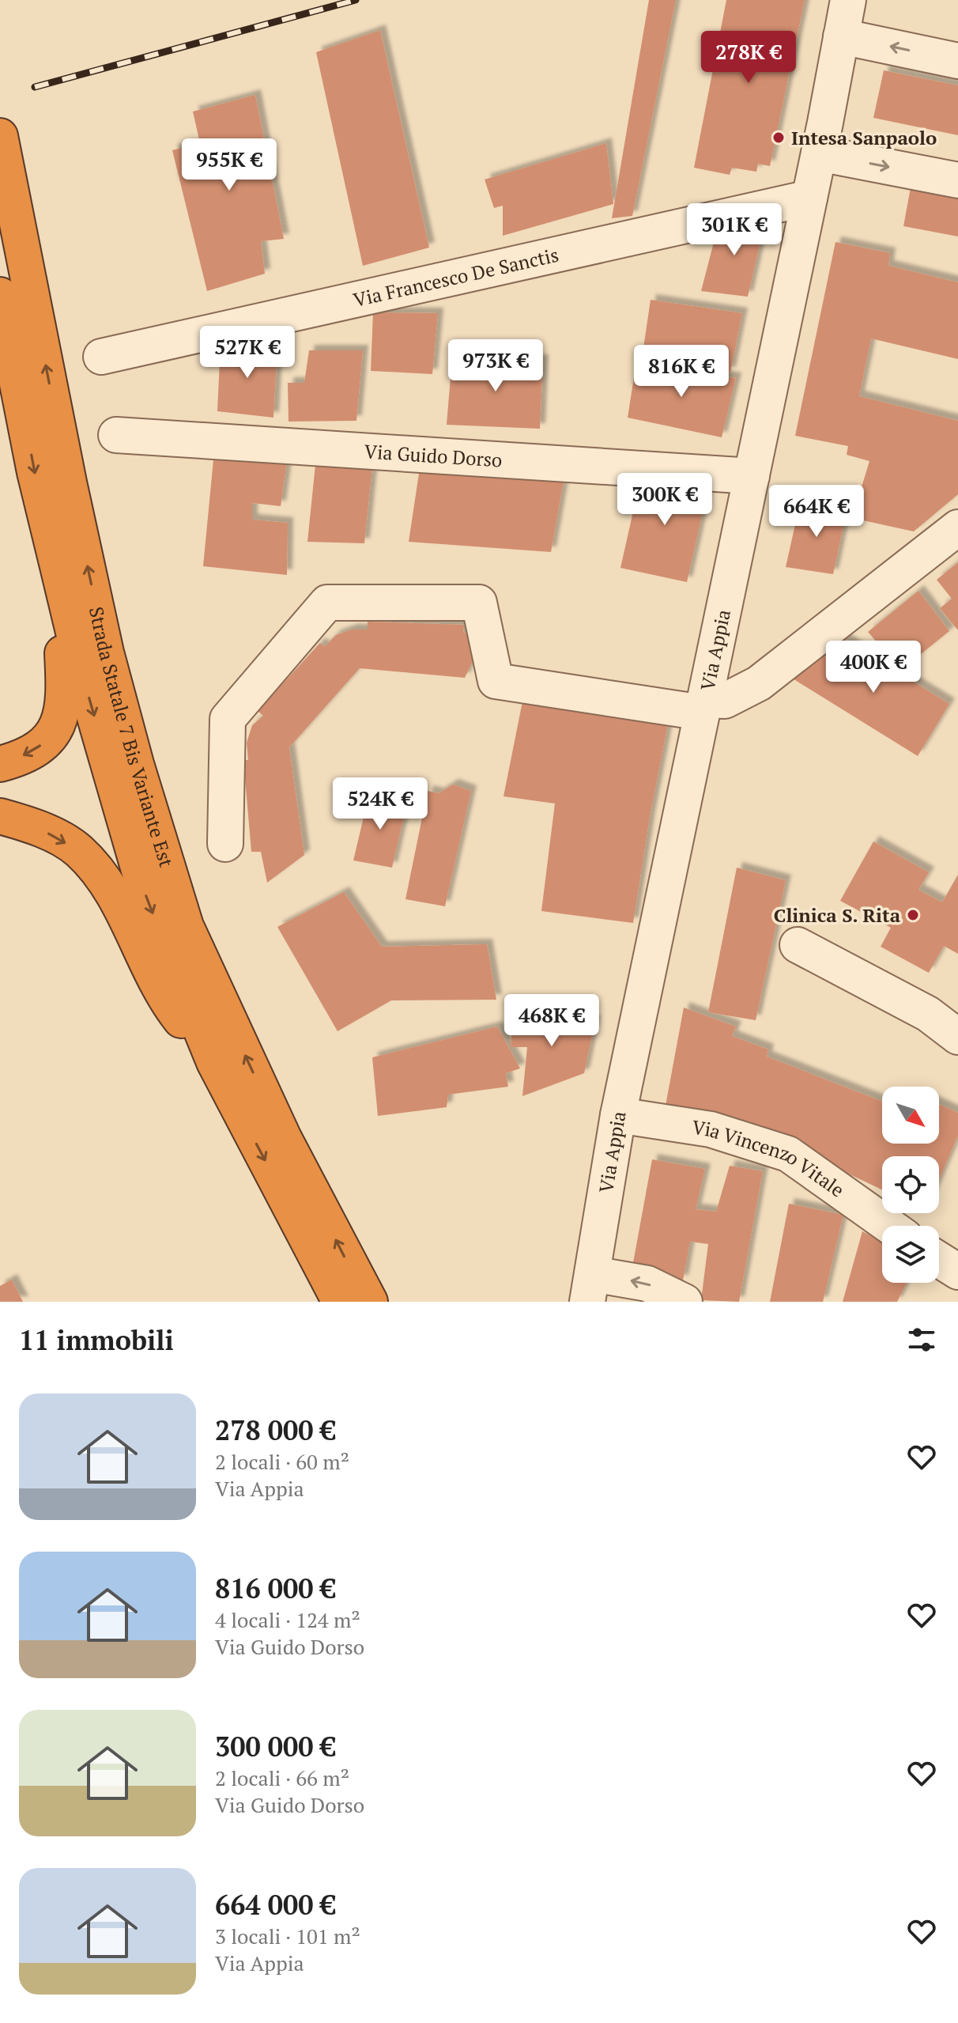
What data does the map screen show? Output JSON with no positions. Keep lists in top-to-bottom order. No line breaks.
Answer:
{"streets":{"highway":["Strada Statale 7 Bis Variante Est"],"street":["Via Francesco De Sanctis","Via Guido Dorso","Via Appia","Via Vincenzo Vitale"]},"crossings":[["Via Francesco De Sanctis","Via Appia"],["Via Guido Dorso","Via Appia"],["Via Appia","Via Vincenzo Vitale"]],"places":["Intesa Sanpaolo","Clinica S. Rita"],"north":"bottom right","page":{"price":["278K €","955K €","301K €","527K €","973K €","816K €","300K €","664K €","400K €","524K €","468K €"],"heading":"11 immobili","list":[{"name":"278 000 €","note":"2 locali · 60 m² · Via Appia"},{"name":"816 000 €","note":"4 locali · 124 m² · Via Guido Dorso"},{"name":"300 000 €","note":"2 locali · 66 m² · Via Guido Dorso"},{"name":"664 000 €","note":"3 locali · 101 m² · Via Appia"}]}}
